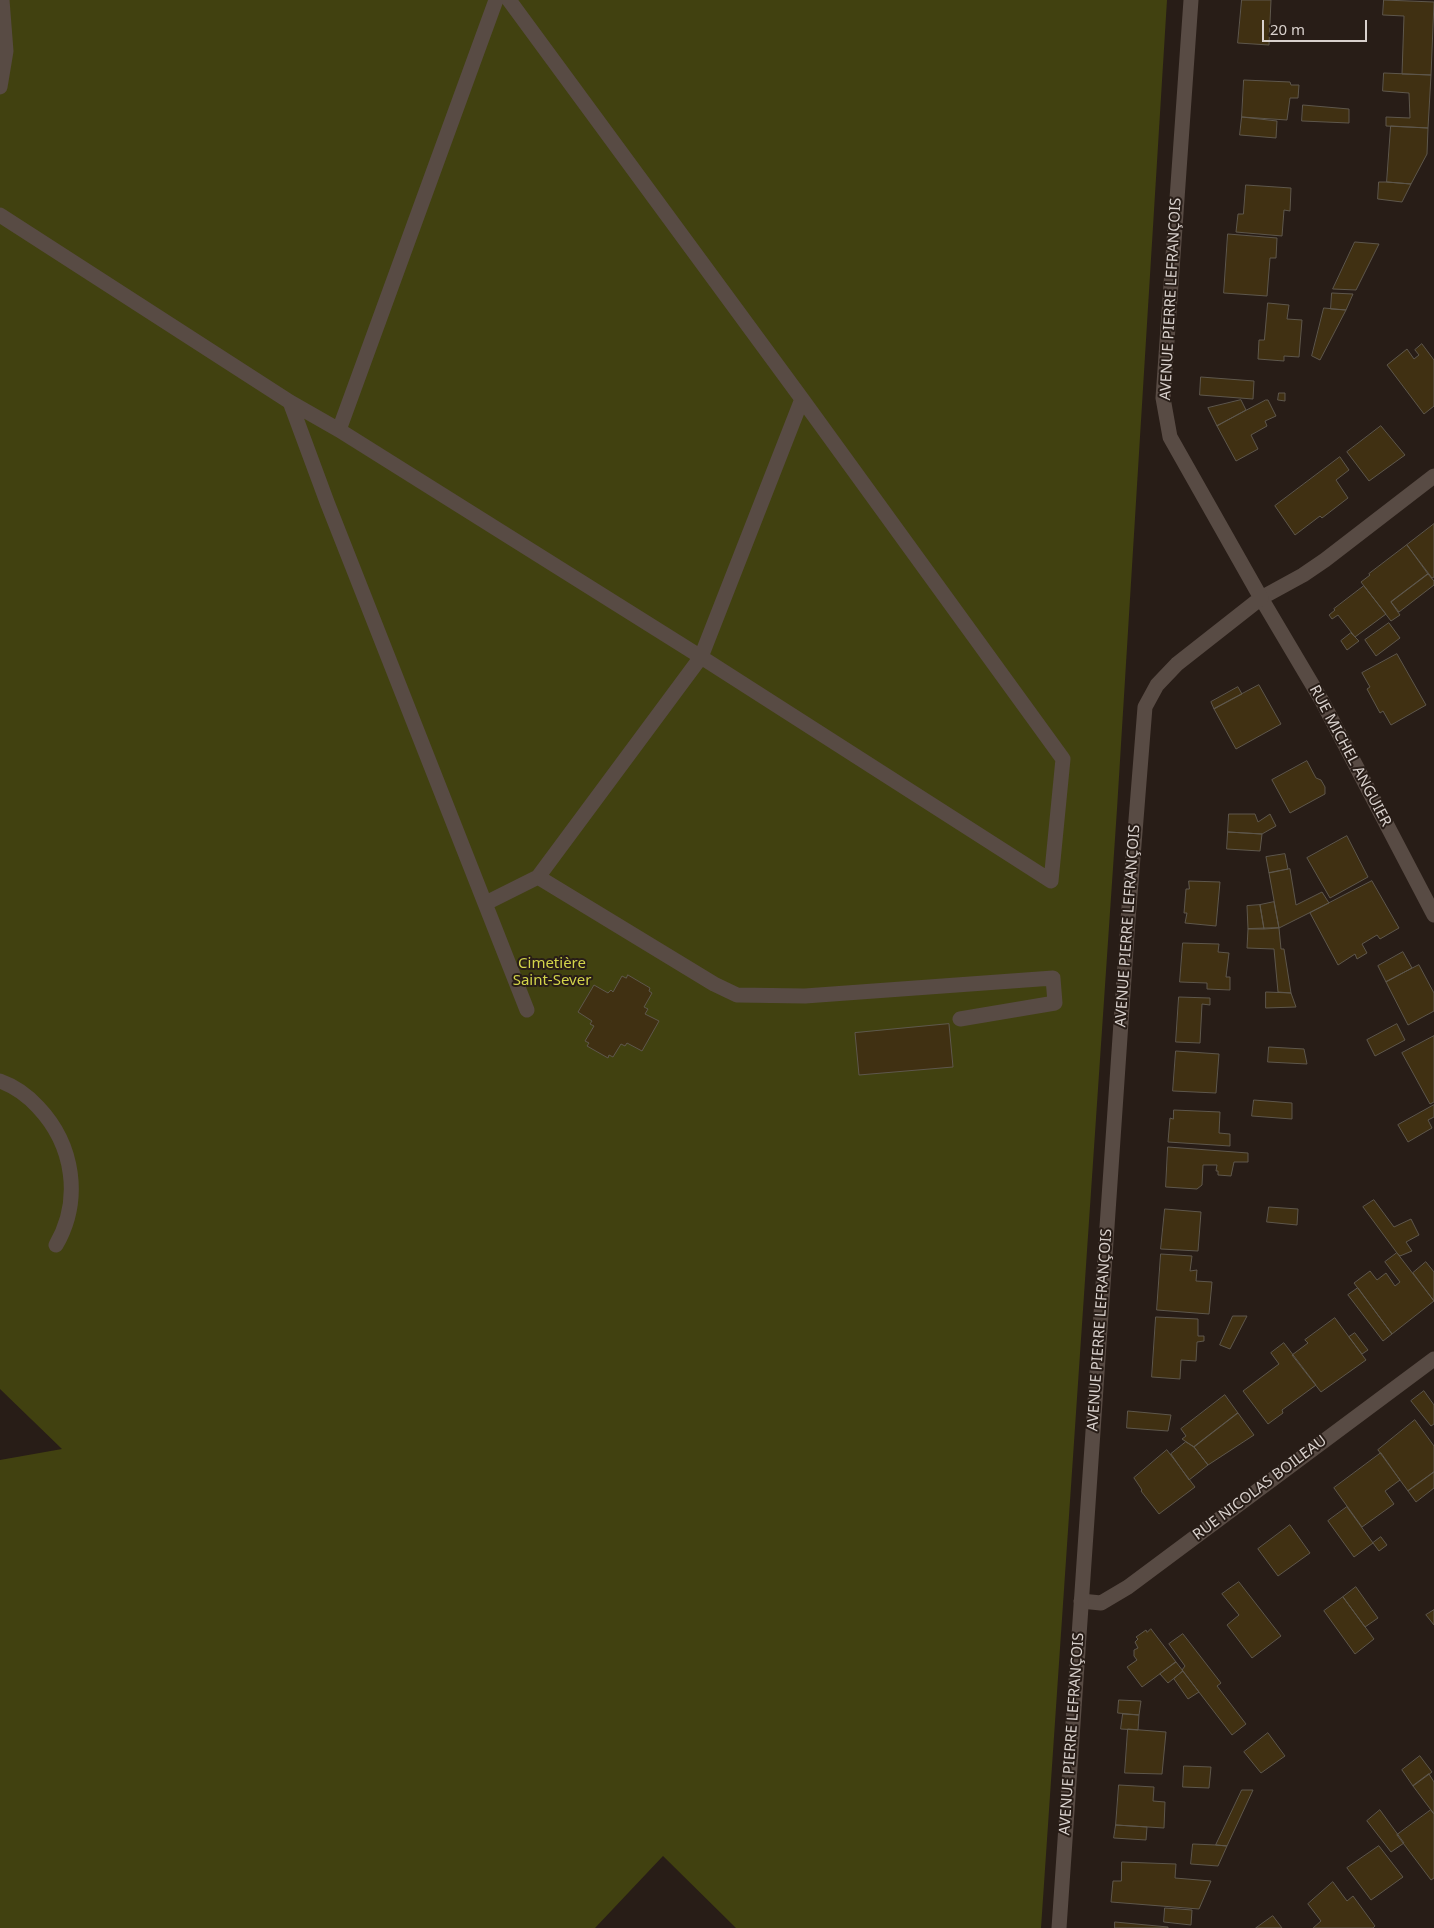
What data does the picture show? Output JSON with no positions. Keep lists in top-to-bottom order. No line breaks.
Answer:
{"streets":{"street":["AVENUE PIERRE LEFRANÇOIS","RUE MICHEL ANGUIER","RUE NICOLAS BOILEAU"]},"crossings":[["AVENUE PIERRE LEFRANÇOIS","RUE MICHEL ANGUIER"],["AVENUE PIERRE LEFRANÇOIS","RUE NICOLAS BOILEAU"]],"parks":["Cimetière Saint-Sever"],"scale_bar":"20 m"}
